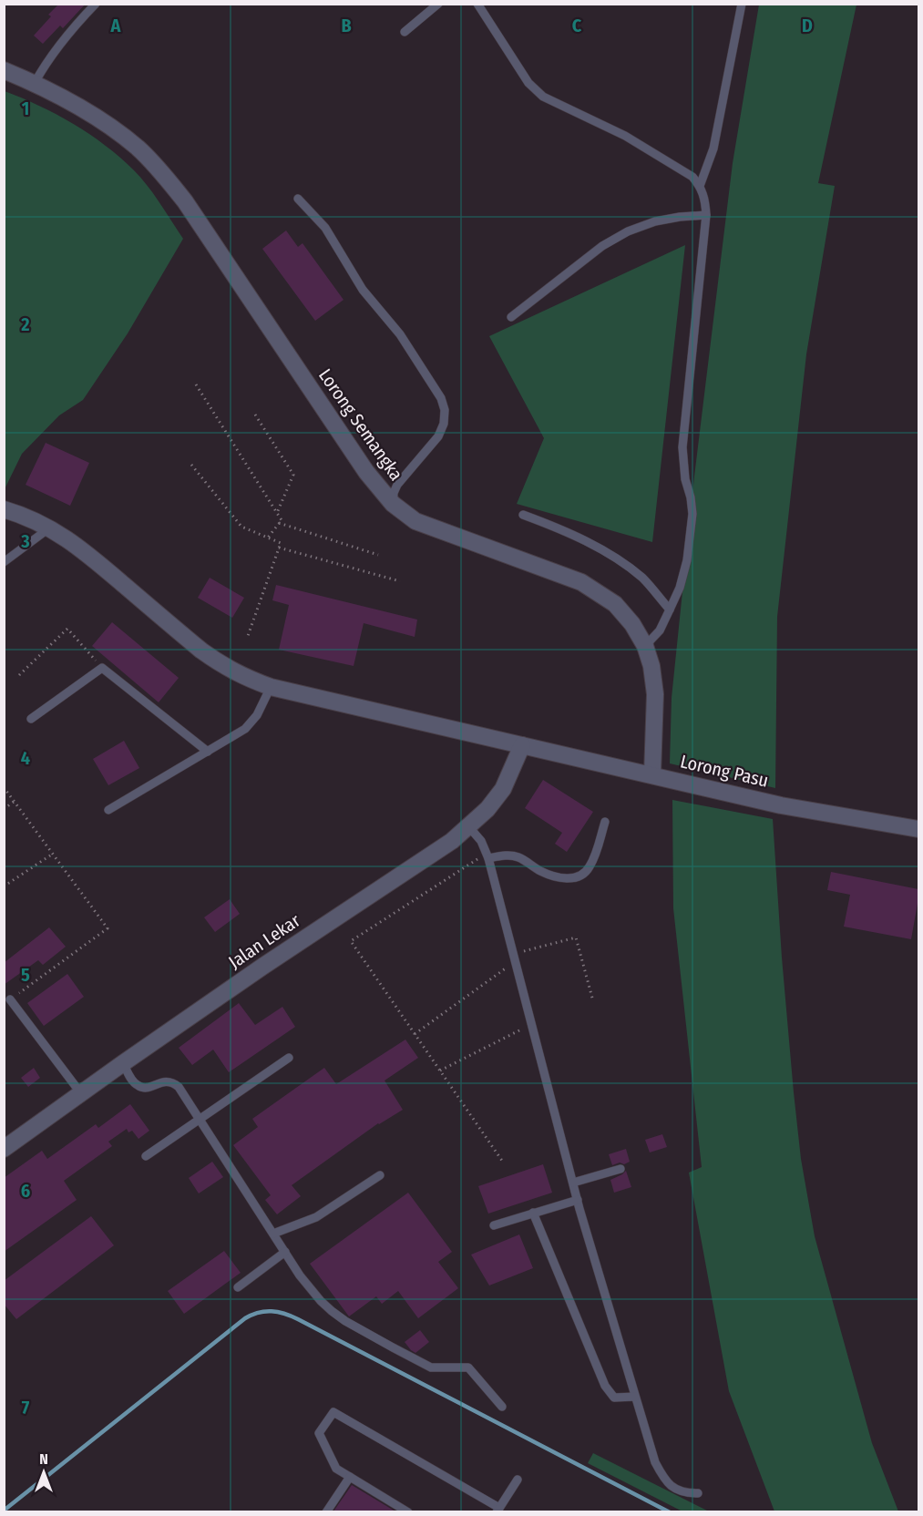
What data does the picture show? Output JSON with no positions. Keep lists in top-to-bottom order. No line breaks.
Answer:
{"streets":{"street":["Lorong Semangka","Lorong Pasu","Jalan Lekar"]},"crossings":[["Lorong Semangka","Lorong Pasu"],["Lorong Pasu","Jalan Lekar"]],"north":"top","grid":{"columns":["A","B","C","D"],"rows":["1","2","3","4","5","6","7"]}}
